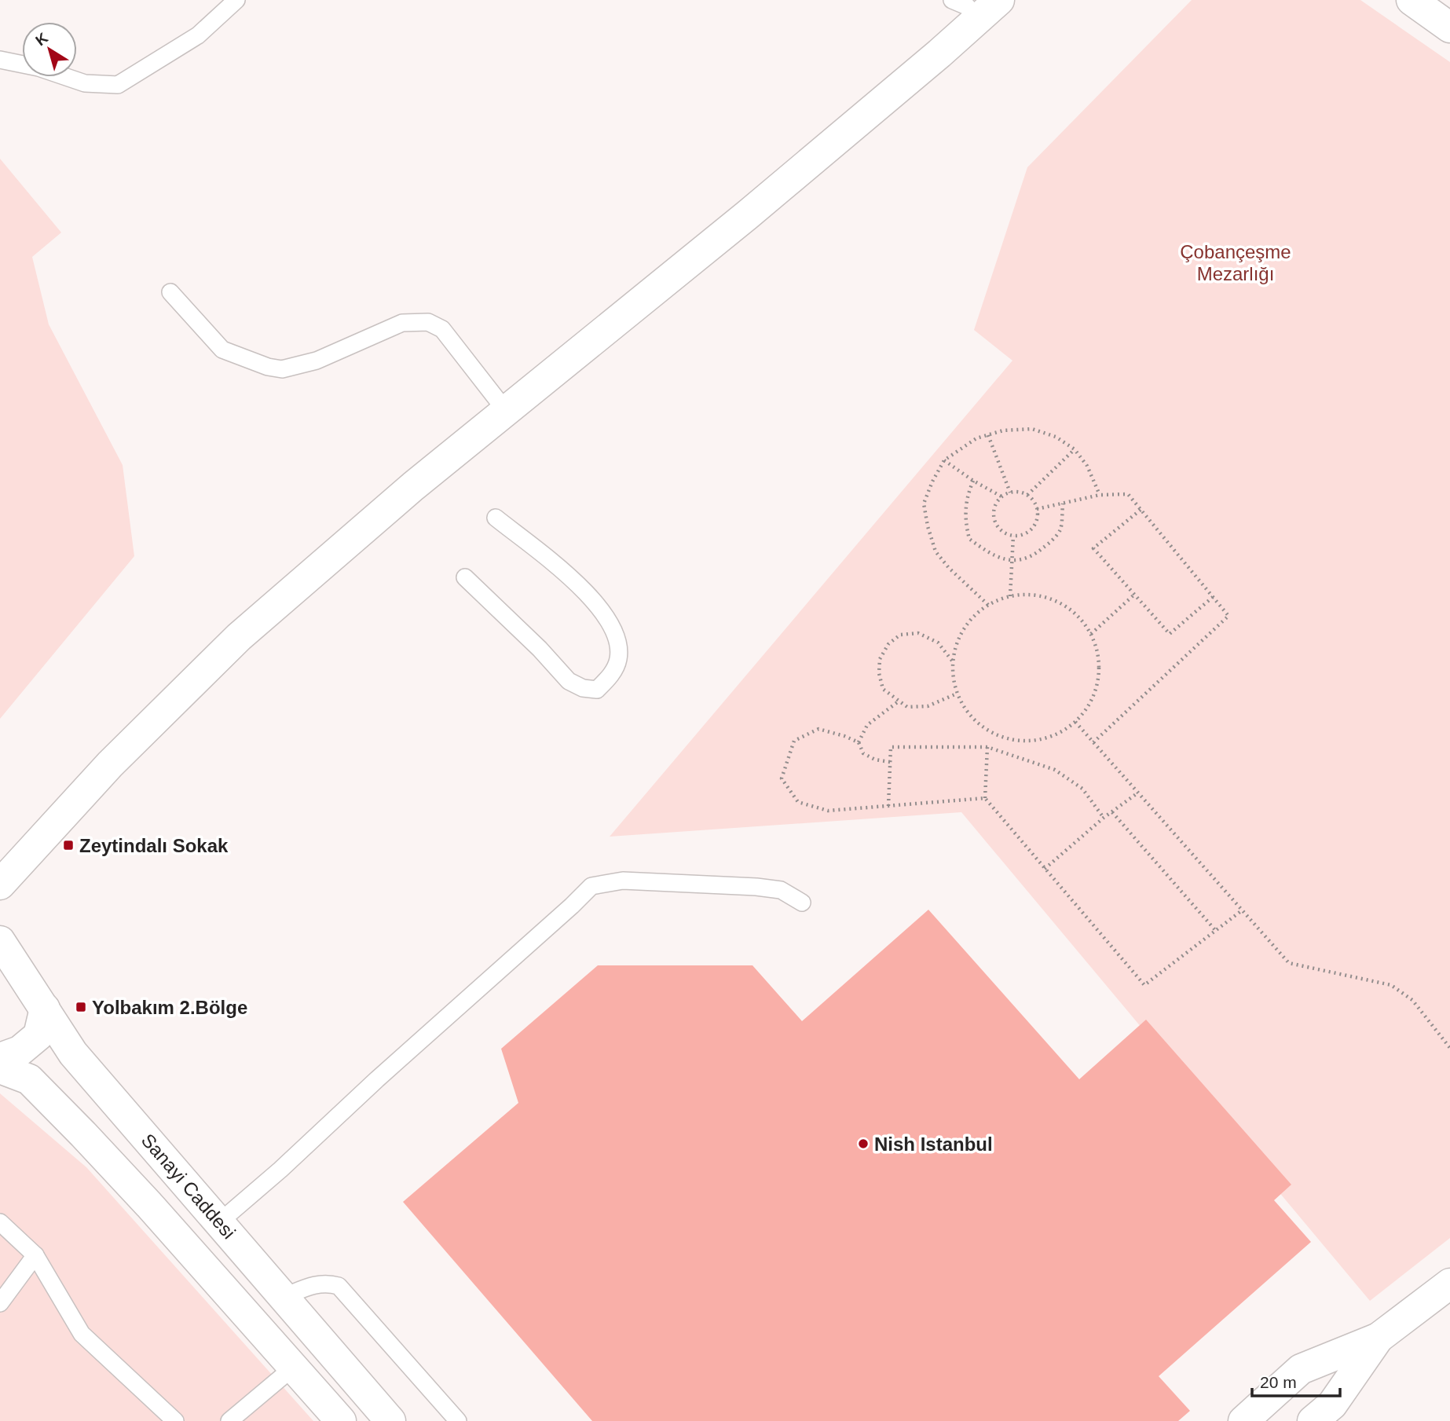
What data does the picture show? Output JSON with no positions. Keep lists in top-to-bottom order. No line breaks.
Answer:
{"streets":{"street":["Sanayi Caddesi"]},"parks":["Çobançeşme Mezarlığı"],"places":{"transit":["Zeytindalı Sokak","Yolbakım 2.Bölge"],"other":["Nish Istanbul"]},"scale_bar":"20 m","north":"top left"}
